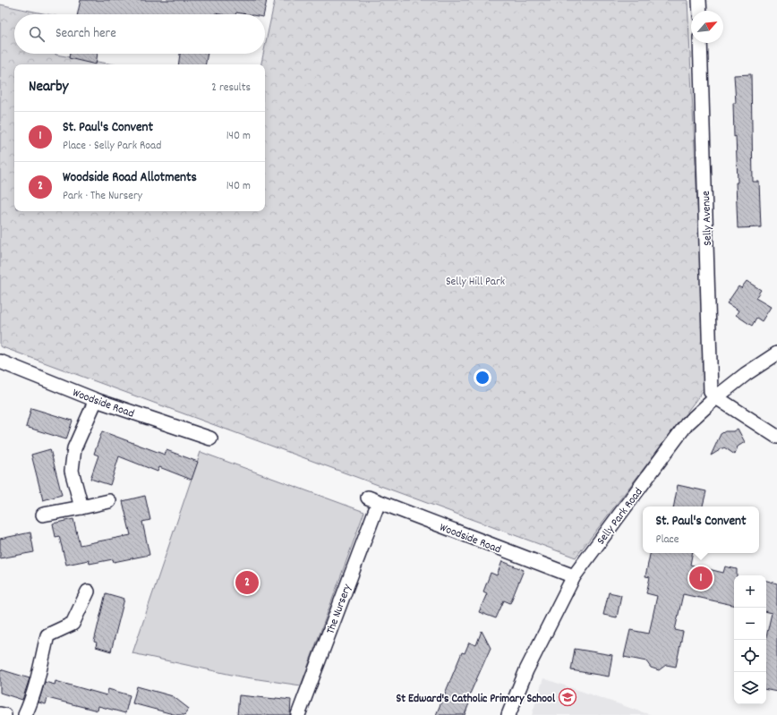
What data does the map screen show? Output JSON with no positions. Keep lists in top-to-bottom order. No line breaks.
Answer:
{"streets":{"street":["Selly Avenue","Woodside Road","Selly Park Road","The Nursery"]},"crossings":[["Selly Avenue","Selly Park Road"],["Woodside Road","Selly Park Road"],["Woodside Road","The Nursery"]],"parks":["Selly Hill Park"],"places":{"school or university":["St Edward's Catholic Primary School"]},"north":"top right","page":{"search":"Search here","heading":["Nearby","2 results"],"list":[{"mark":"1","name":"St. Paul's Convent","note":"Place · Selly Park Road","value":"140 m"},{"mark":"2","name":"Woodside Road Allotments","note":"Park · The Nursery","value":"140 m"}],"popup":["St. Paul's Convent","Place"],"pins":["1","2"],"map_buttons":["+","−"]}}
